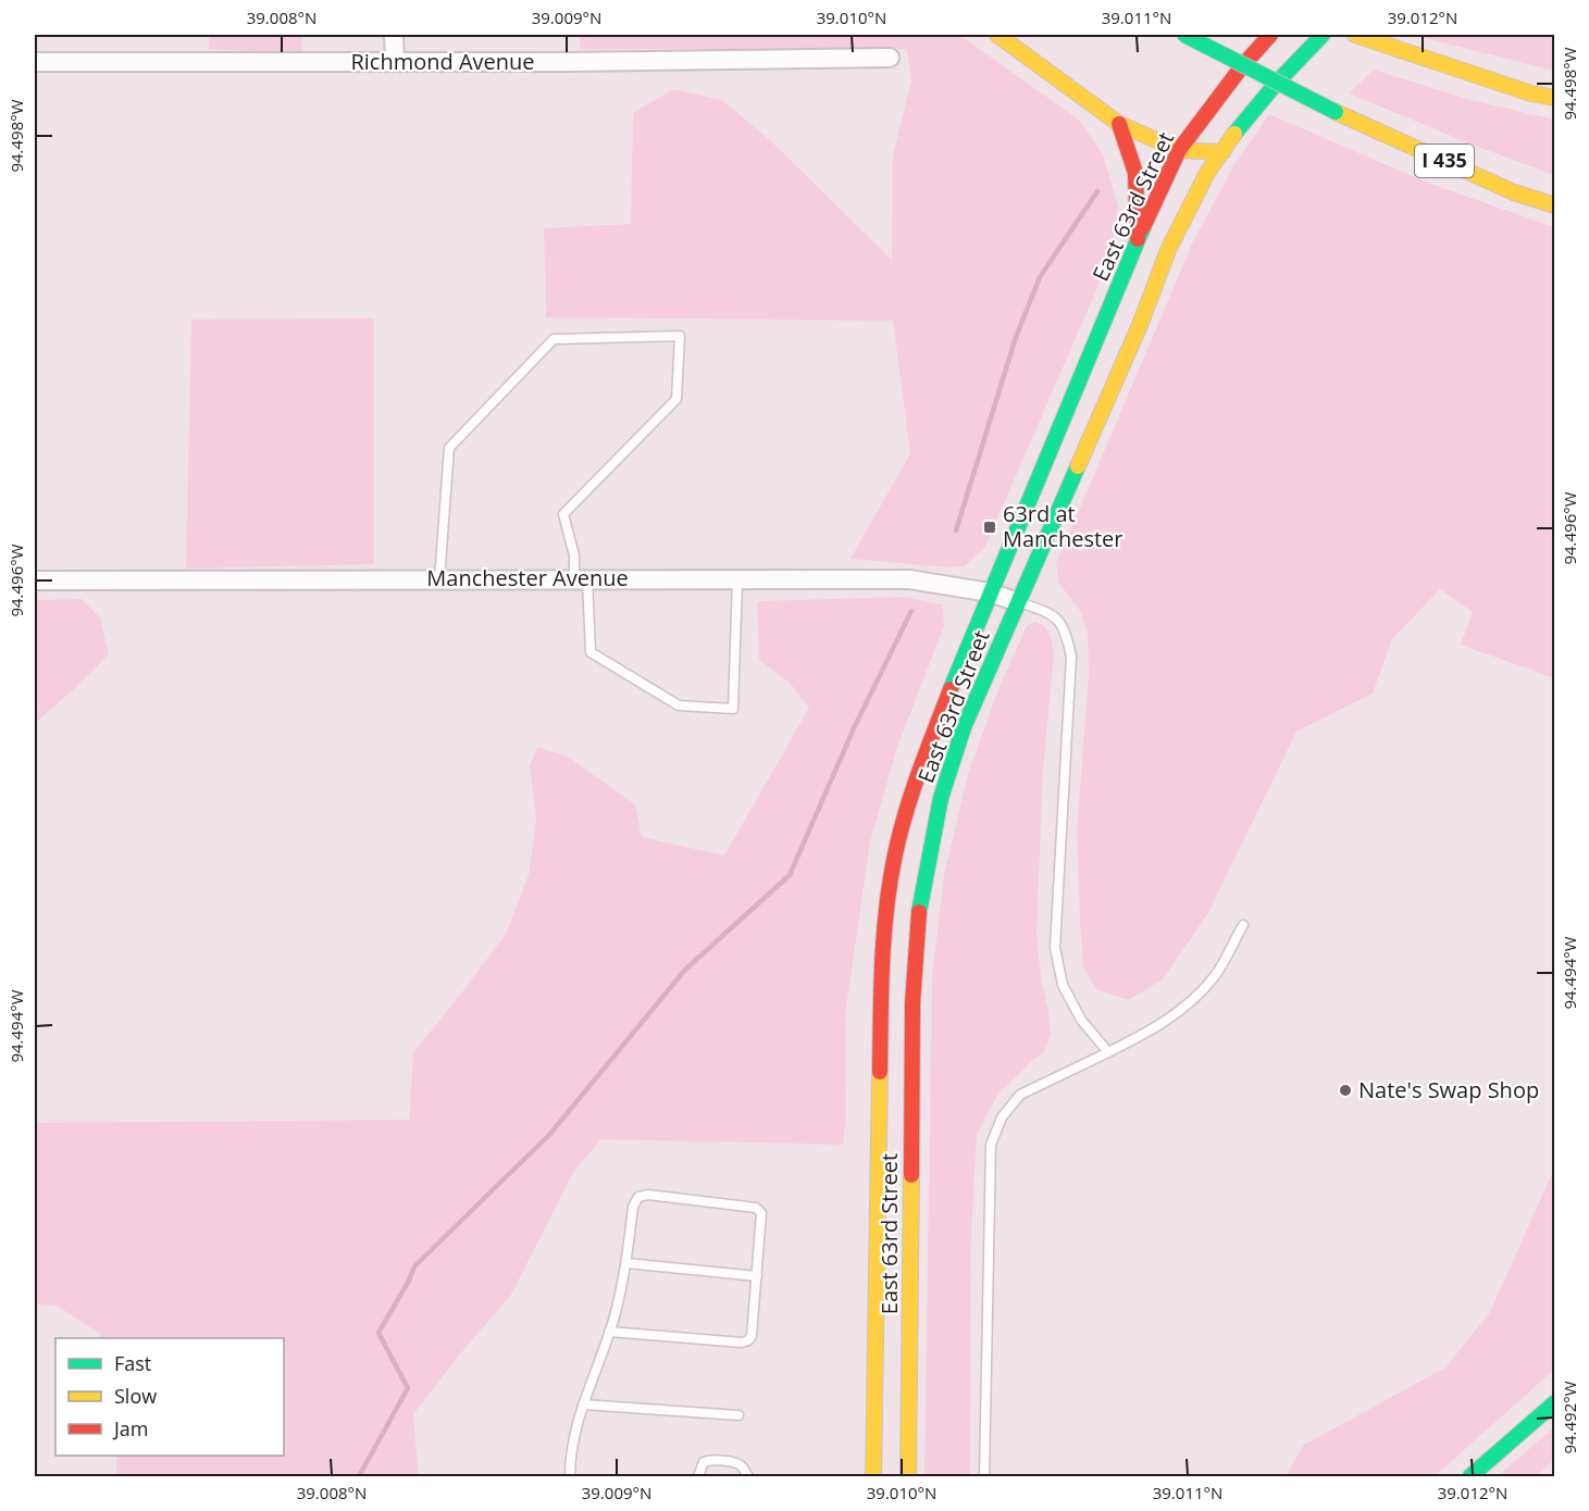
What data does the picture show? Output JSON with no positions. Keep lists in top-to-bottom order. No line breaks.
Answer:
{"streets":{"main road":["I 435","East 63rd Street"],"street":["Richmond Avenue","Manchester Avenue"]},"crossings":[["East 63rd Street","Manchester Avenue"]],"places":{"transit":["63rd at Manchester"],"other":["Nate's Swap Shop"]},"legend":["Fast","Slow","Jam"],"coordinates":["39.008°N","39.009°N","39.010°N","39.011°N","39.012°N","94.498°W","94.496°W","94.494°W","94.492°W"]}
